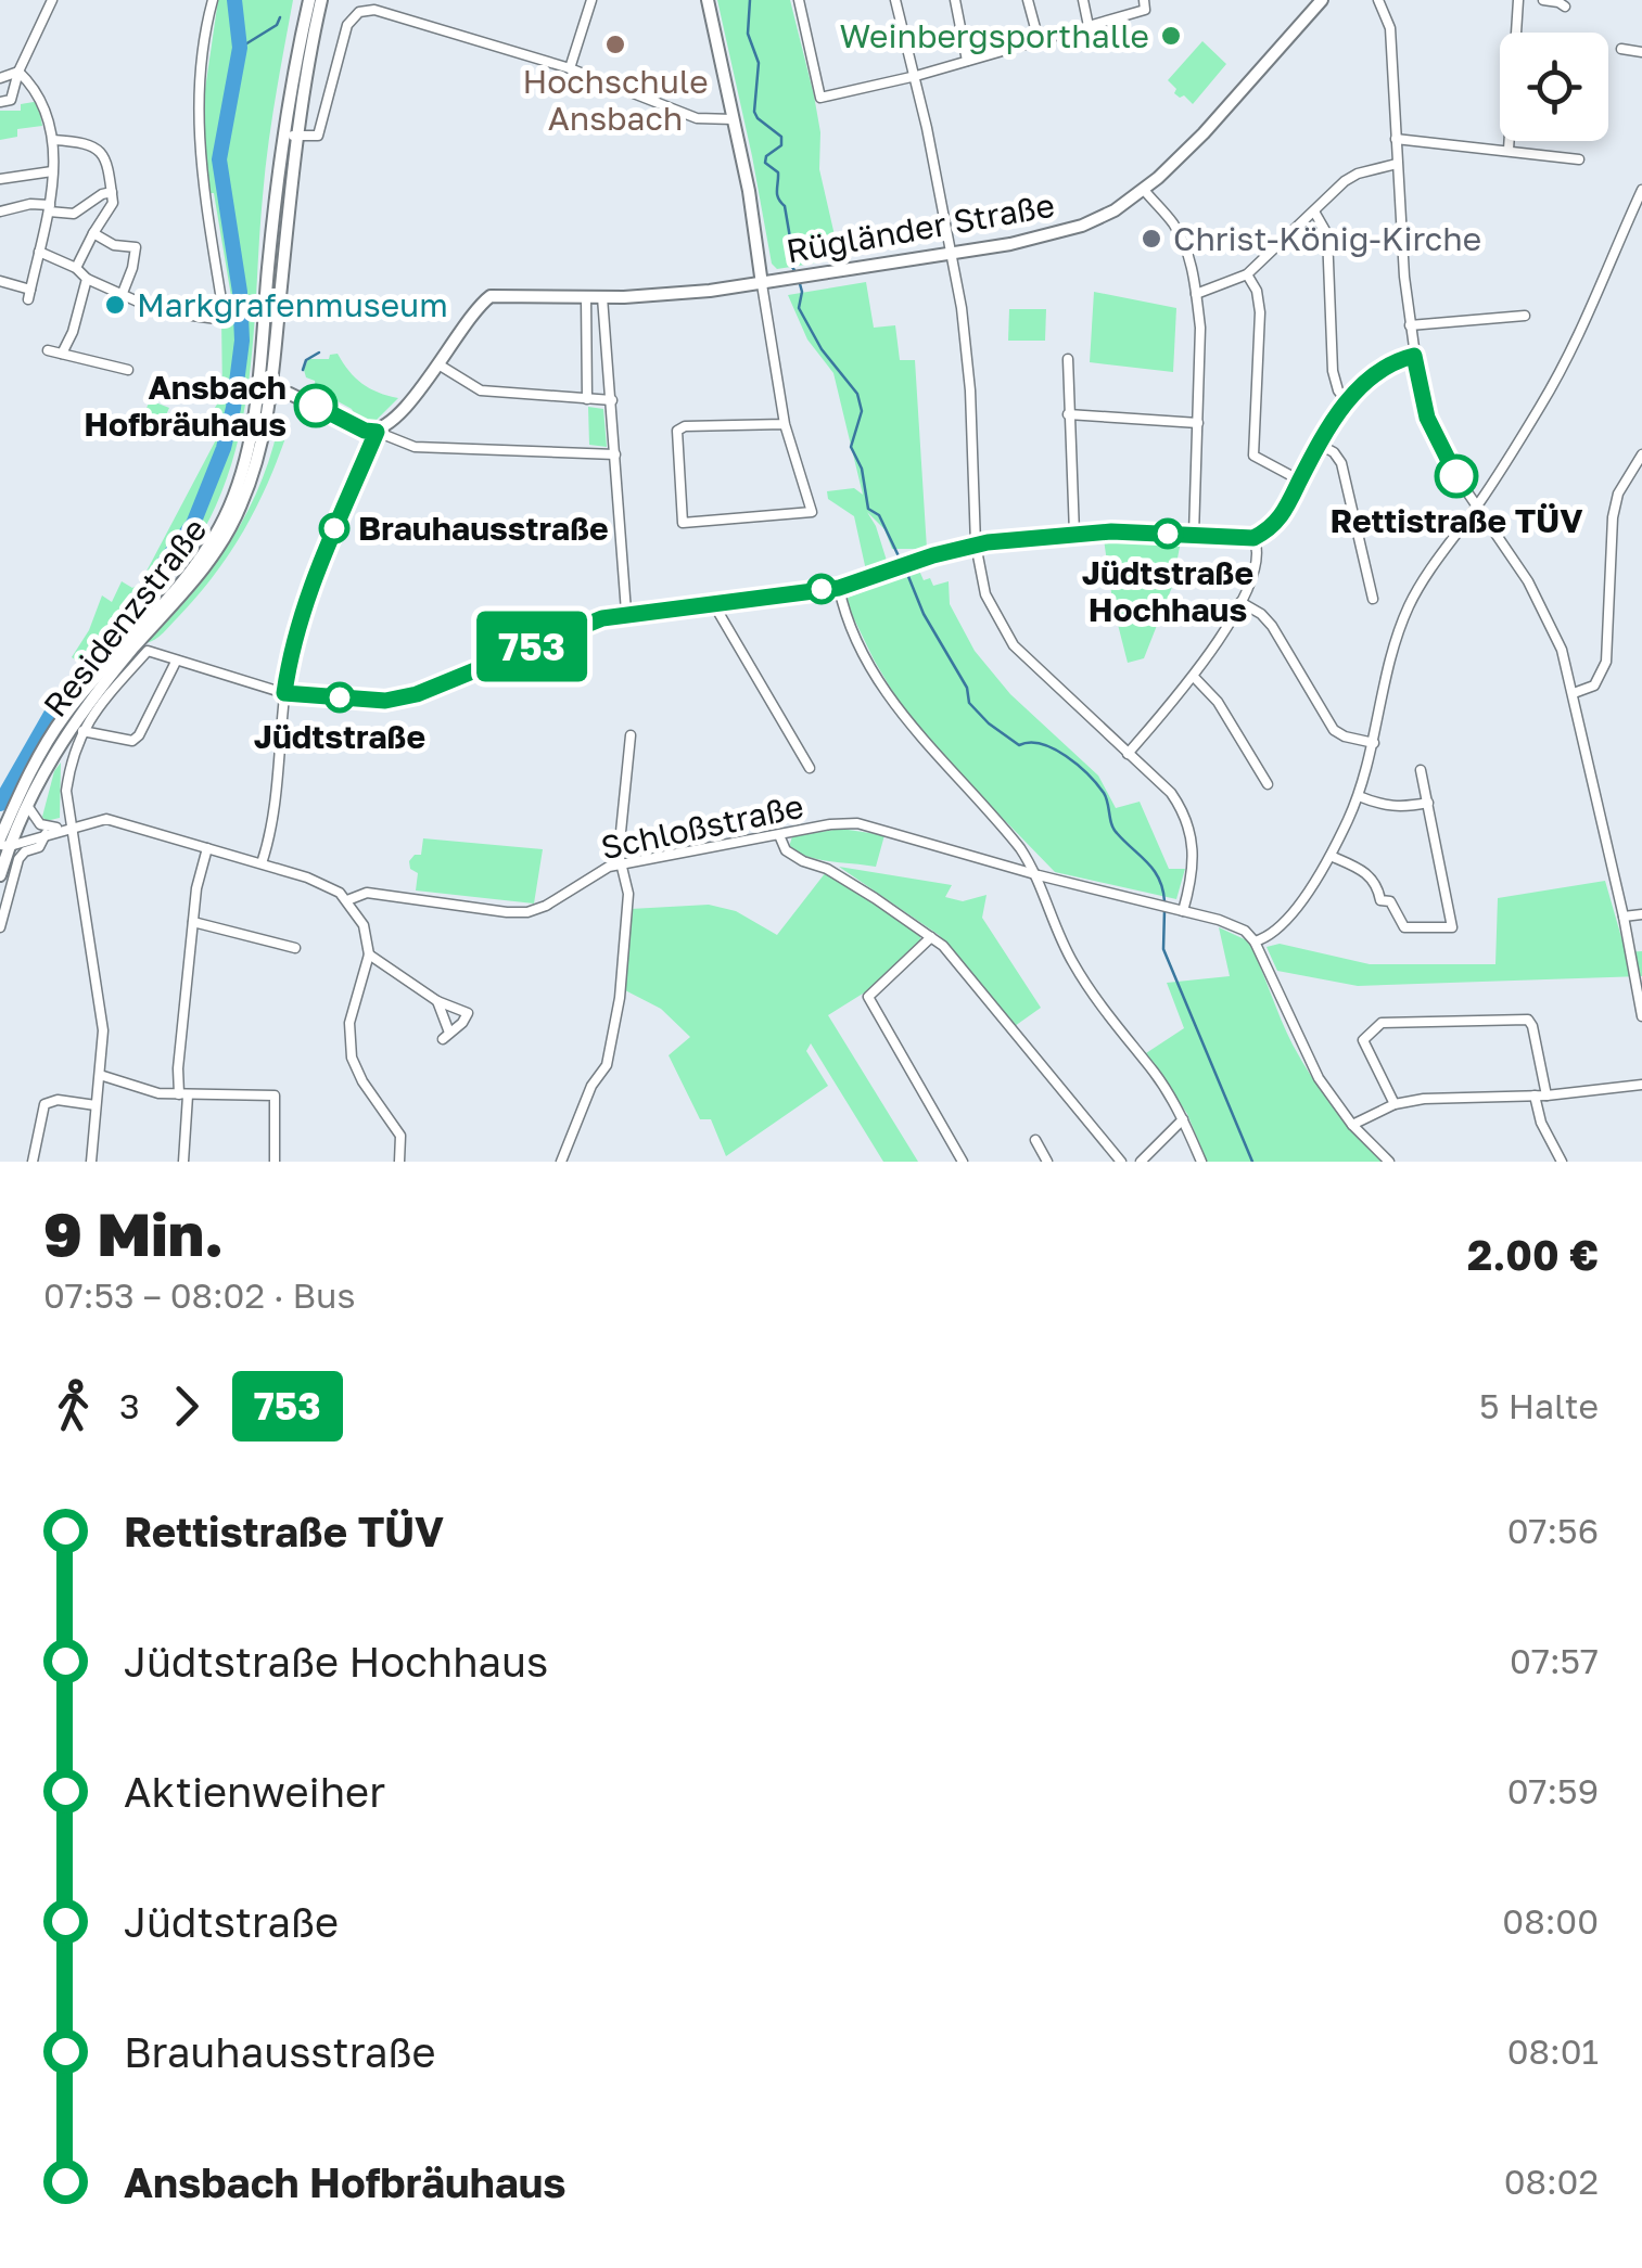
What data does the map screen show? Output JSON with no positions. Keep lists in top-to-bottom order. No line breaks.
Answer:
{"streets":{"main road":["Rügländer Straße","Residenzstraße"],"street":["Schloßstraße"]},"places":["Weinbergsporthalle","Hochschule Ansbach","Christ-König-Kirche","Markgrafenmuseum","Ansbach Hofbräuhaus","Rettistraße TÜV","Brauhausstraße","Jüdtstraße Hochhaus","Jüdtstraße"],"lines":["bus line 753"],"page":{"on_map":"753","heading":["9 Min.","07:53 – 08:02 · Bus","2.00 €"],"legs":["3","753","5 Halte"],"list":[{"name":"Rettistraße TÜV","value":"07:56"},{"name":"Jüdtstraße Hochhaus","value":"07:57"},{"name":"Aktienweiher","value":"07:59"},{"name":"Jüdtstraße","value":"08:00"},{"name":"Brauhausstraße","value":"08:01"},{"name":"Ansbach Hofbräuhaus","value":"08:02"}]}}
